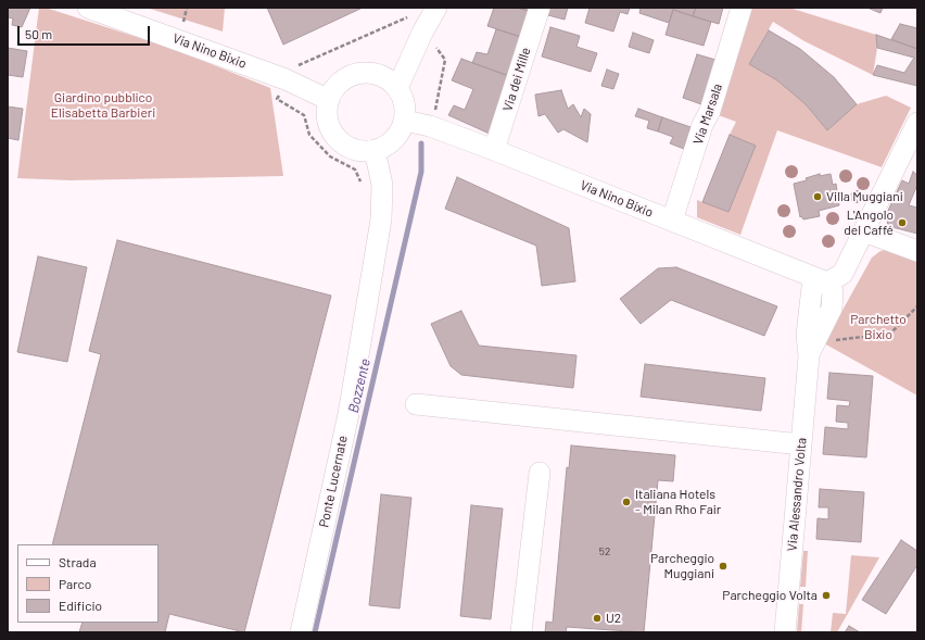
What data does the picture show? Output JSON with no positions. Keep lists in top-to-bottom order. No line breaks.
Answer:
{"streets":{"street":["Via Nino Bixio","Via dei Mille","Via Marsala","Ponte Lucernate","Via Alessandro Volta"]},"crossings":[["Via Nino Bixio","Via dei Mille"],["Via Nino Bixio","Via Marsala"],["Via Nino Bixio","Ponte Lucernate"],["Via Nino Bixio","Via Alessandro Volta"]],"water":["Bozzente"],"parks":["Giardino pubblico Elisabetta Barbieri","Parchetto Bixio"],"places":["Villa Muggiani","L'Angolo del Caffé","Italiana Hotels - Milan Rho Fair","Parcheggio Muggiani","Parcheggio Volta","U2"],"house_numbers":["52"],"legend":["Strada","Parco","Edificio"],"scale_bar":"50 m"}
